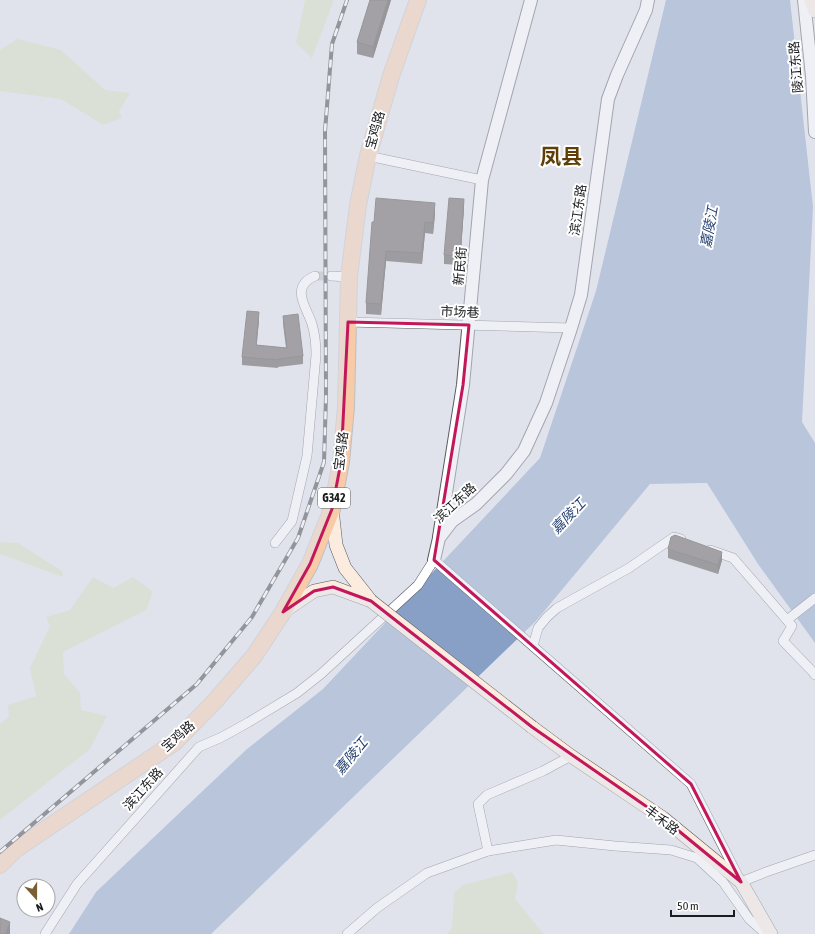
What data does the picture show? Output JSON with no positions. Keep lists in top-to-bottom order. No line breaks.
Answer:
{"streets":{"highway":["宝鸡路","G342"],"main road":["丰禾路"],"street":["陵江东路","滨江东路","新民街","市场巷"]},"crossings":[["宝鸡路","市场巷"],["滨江东路","新民街"],["滨江东路","市场巷"],["新民街","市场巷"]],"districts":["凤县"],"water":["嘉陵江"],"scale_bar":"50 m","north":"bottom"}
